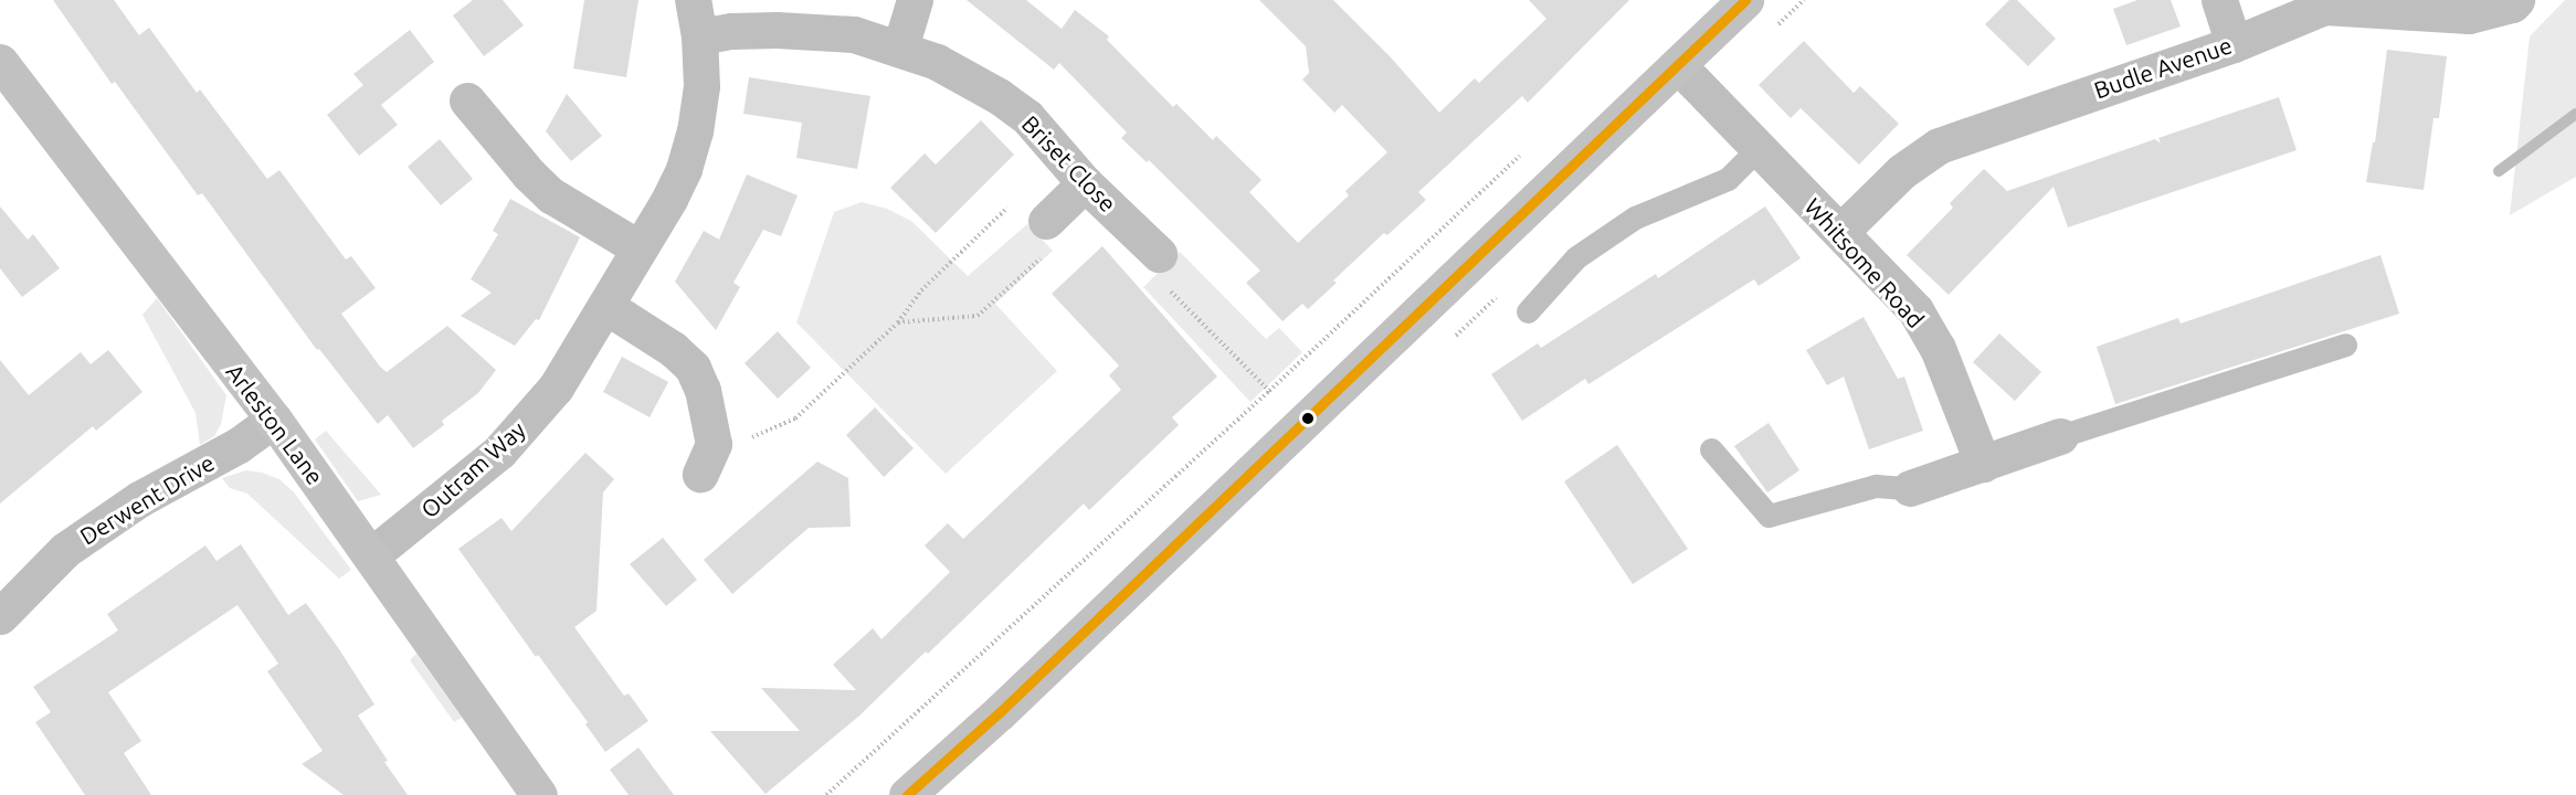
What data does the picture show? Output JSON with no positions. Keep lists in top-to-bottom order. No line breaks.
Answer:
{"streets":{"street":["Budle Avenue","Briset Close","Whitsome Road","Arleston Lane","Outram Way","Derwent Drive"]},"crossings":[["Budle Avenue","Whitsome Road"],["Briset Close","Outram Way"],["Arleston Lane","Outram Way"],["Arleston Lane","Derwent Drive"]]}
